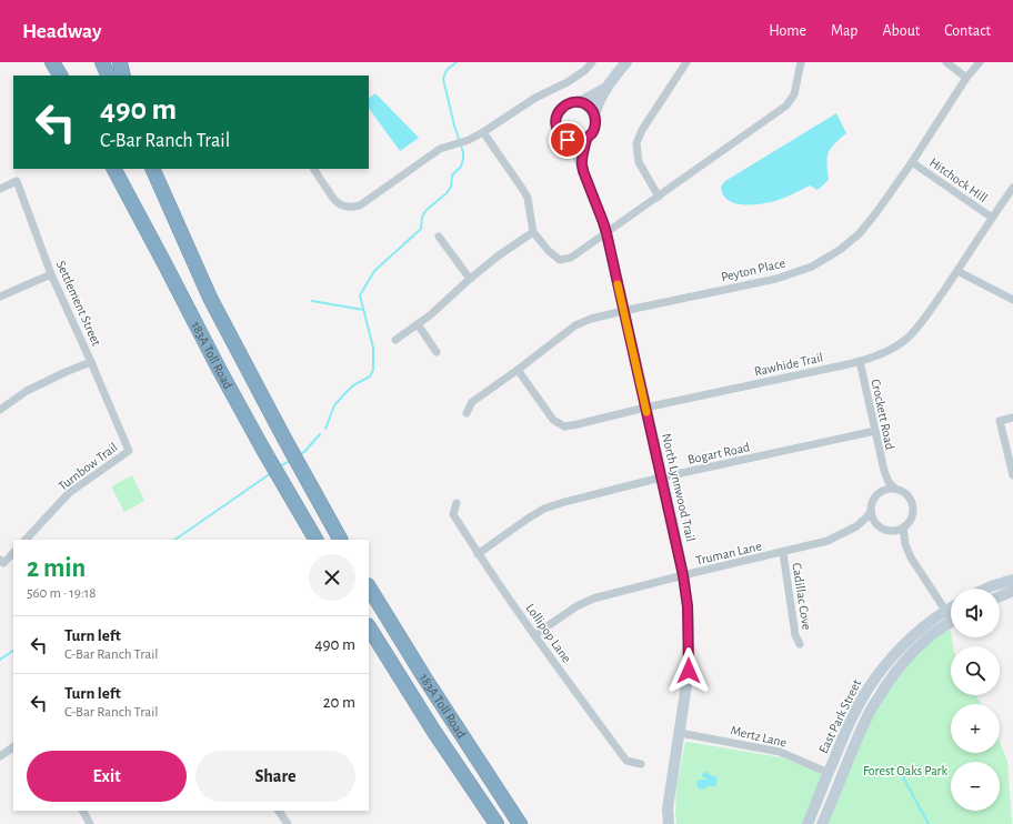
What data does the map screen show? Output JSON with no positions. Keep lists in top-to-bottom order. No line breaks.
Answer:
{"streets":{"highway":["183A Toll Road"],"street":["Hitchock Hill","Peyton Place","Settlement Street","Rawhide Trail","Crockett Road","Bogart Road","Turnbow Trail","North Lynnwood Trail","Truman Lane","Cadillac Cove","Lollipop Lane","East Park Street","Mertz Lane"]},"crossings":[["Hitchock Hill","Peyton Place"],["Hitchock Hill","Rawhide Trail"],["Peyton Place","Rawhide Trail"],["Peyton Place","North Lynnwood Trail"],["Settlement Street","Turnbow Trail"],["Rawhide Trail","Crockett Road"],["Rawhide Trail","North Lynnwood Trail"],["Crockett Road","Bogart Road"],["Crockett Road","Truman Lane"],["Bogart Road","North Lynnwood Trail"],["Bogart Road","Lollipop Lane"],["North Lynnwood Trail","Truman Lane"],["North Lynnwood Trail","Mertz Lane"],["Truman Lane","Cadillac Cove"],["Truman Lane","Lollipop Lane"],["East Park Street","Mertz Lane"]],"parks":["Forest Oaks Park"],"page":{"header":"Headway","nav":["Home","Map","About","Contact"],"turn":["490 m","C-Bar Ranch Trail"],"heading":["2 min","560 m · 19:18"],"map_buttons":["+","−"],"list":[{"name":"Turn left","note":"C-Bar Ranch Trail","value":"490 m"},{"name":"Turn left","note":"C-Bar Ranch Trail","value":"20 m"}],"buttons":["Exit","Share"]}}
